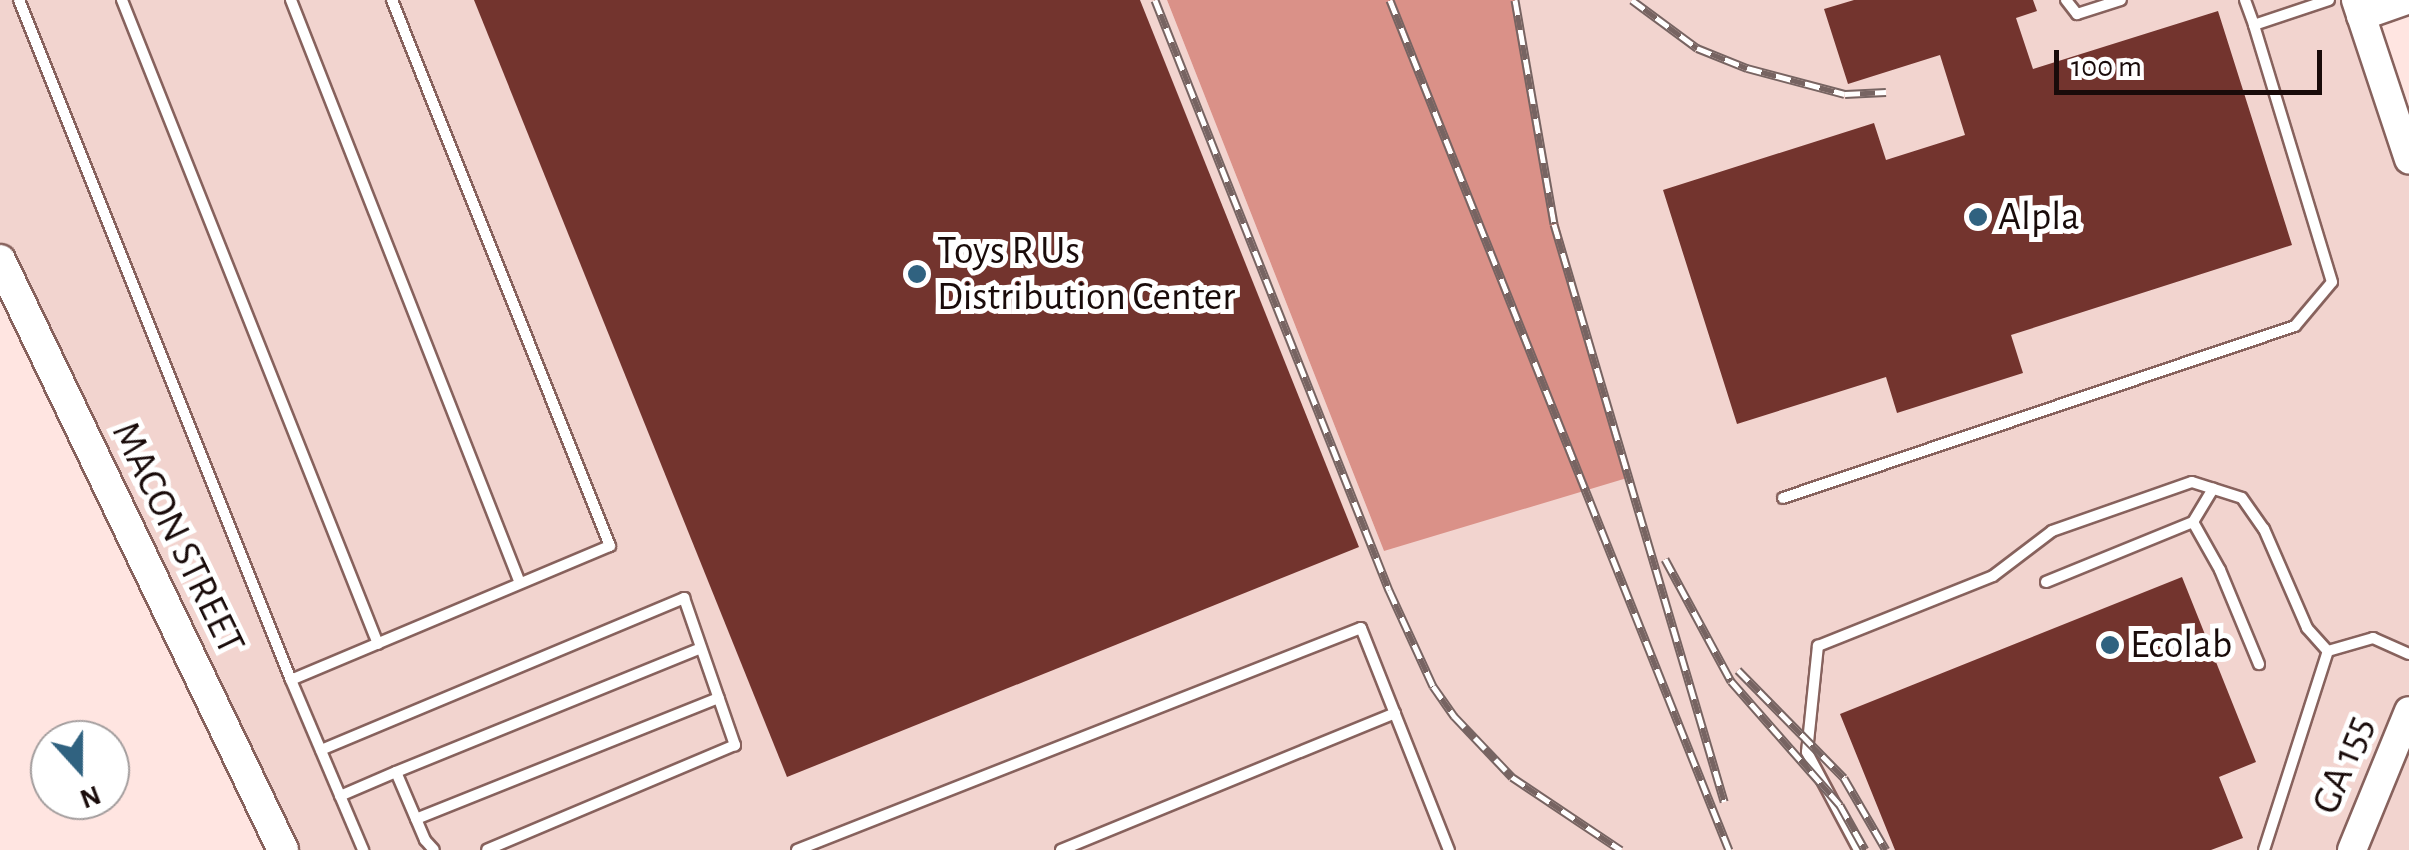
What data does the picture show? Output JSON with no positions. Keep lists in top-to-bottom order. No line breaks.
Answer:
{"streets":{"main road":["MACON STREET","GA 155"]},"places":["Alpla","Toys R Us Distribution Center","Ecolab"],"scale_bar":"100 m","north":"bottom"}
